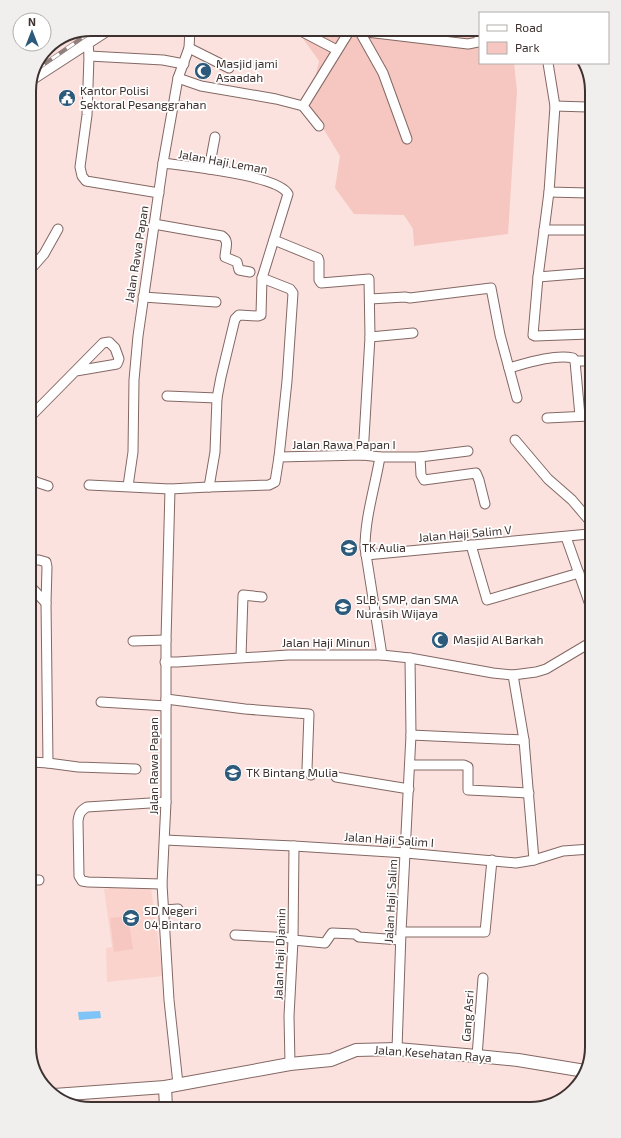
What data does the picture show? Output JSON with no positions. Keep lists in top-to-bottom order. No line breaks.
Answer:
{"streets":{"main road":["Jalan Kesehatan Raya"],"street":["Jalan Haji Leman","Jalan Rawa Papan","Jalan Rawa Papan I","Jalan Haji Salim V","Jalan Haji Minun","Jalan Haji Salim I","Jalan Haji Salim","Jalan Haji Djamin","Gang Asri"]},"crossings":[["Jalan Haji Leman","Jalan Rawa Papan"],["Jalan Haji Leman","Jalan Rawa Papan I"],["Jalan Rawa Papan","Jalan Rawa Papan I"],["Jalan Rawa Papan","Jalan Haji Minun"],["Jalan Rawa Papan","Jalan Haji Salim I"],["Jalan Rawa Papan","Jalan Kesehatan Raya"],["Jalan Rawa Papan I","Jalan Haji Minun"],["Jalan Haji Salim V","Jalan Haji Minun"],["Jalan Haji Salim I","Jalan Haji Salim"],["Jalan Haji Salim I","Jalan Haji Djamin"],["Jalan Haji Salim","Jalan Kesehatan Raya"],["Jalan Haji Djamin","Jalan Kesehatan Raya"],["Gang Asri","Jalan Kesehatan Raya"]],"places":{"mosque":["Masjid jami Asaadah","Masjid Al Barkah"],"public building":["Kantor Polisi Sektoral Pesanggrahan"],"school or university":["TK Aulia","SLB, SMP, dan SMA Nurasih Wijaya","TK Bintang Mulia","SD Negeri 04 Bintaro"]},"legend":["Road","Park"],"north":"top"}
